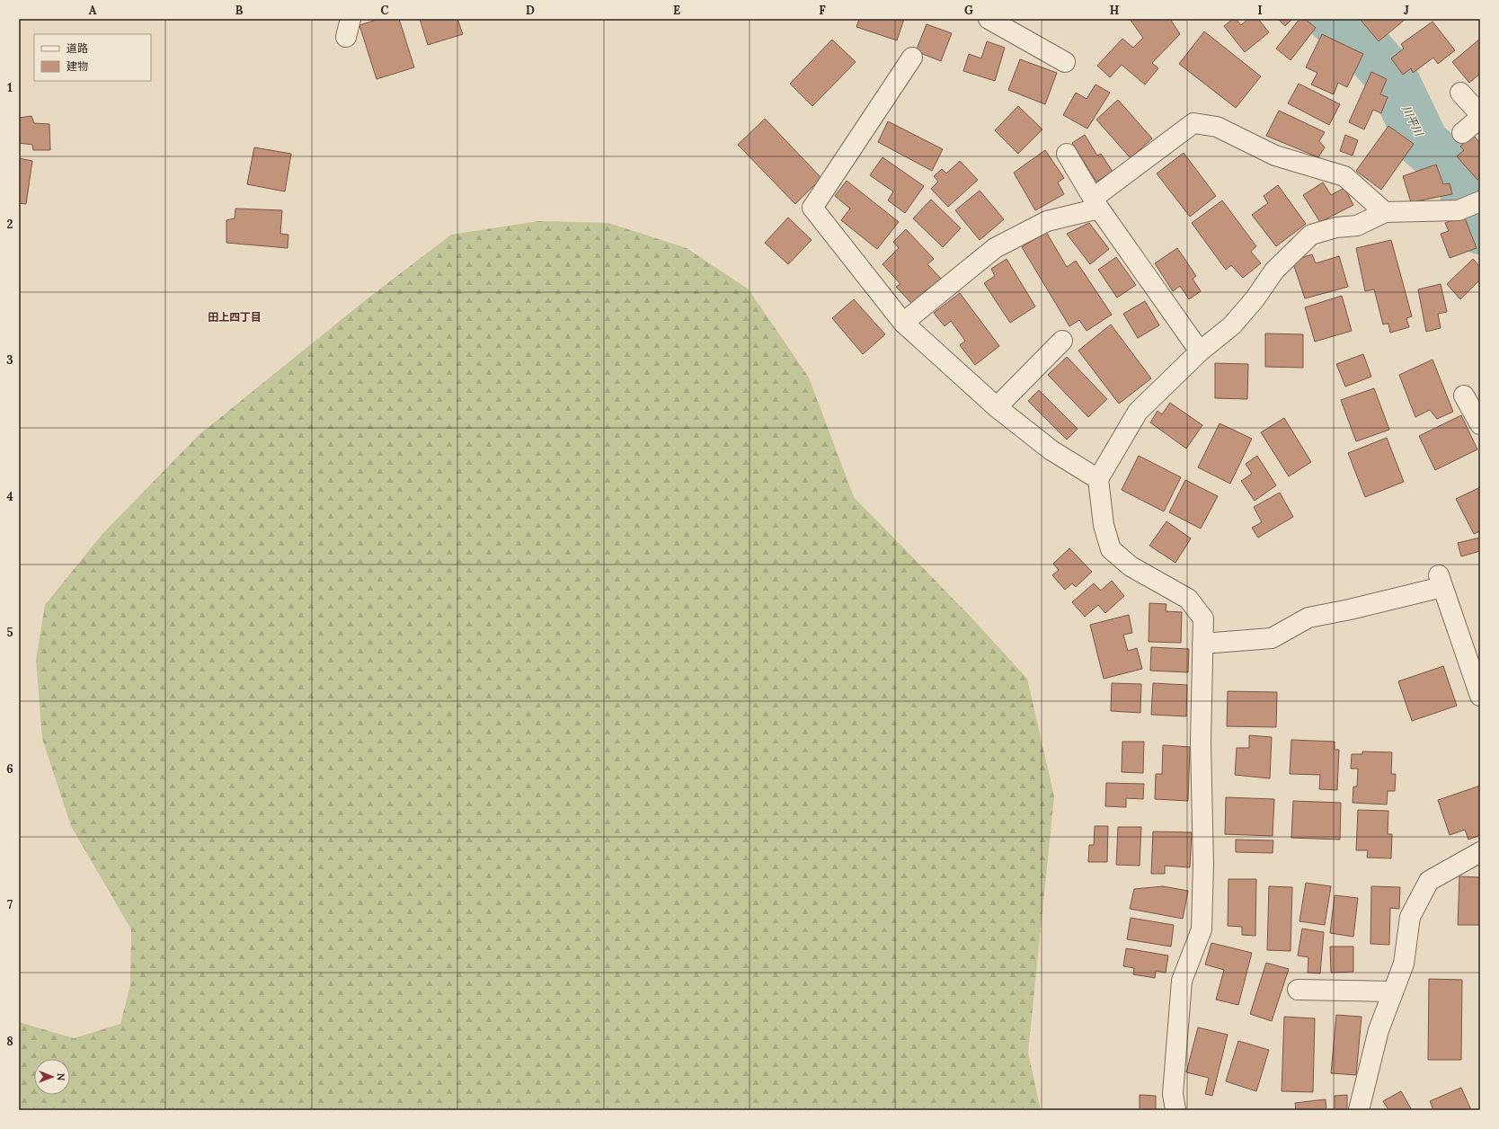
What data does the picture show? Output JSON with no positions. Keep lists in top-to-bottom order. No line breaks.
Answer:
{"districts":["田上四丁目"],"water":["川平川"],"legend":["道路","建物"],"north":"right","grid":{"columns":["A","B","C","D","E","F","G","H","I","J"],"rows":["1","2","3","4","5","6","7","8"]}}
